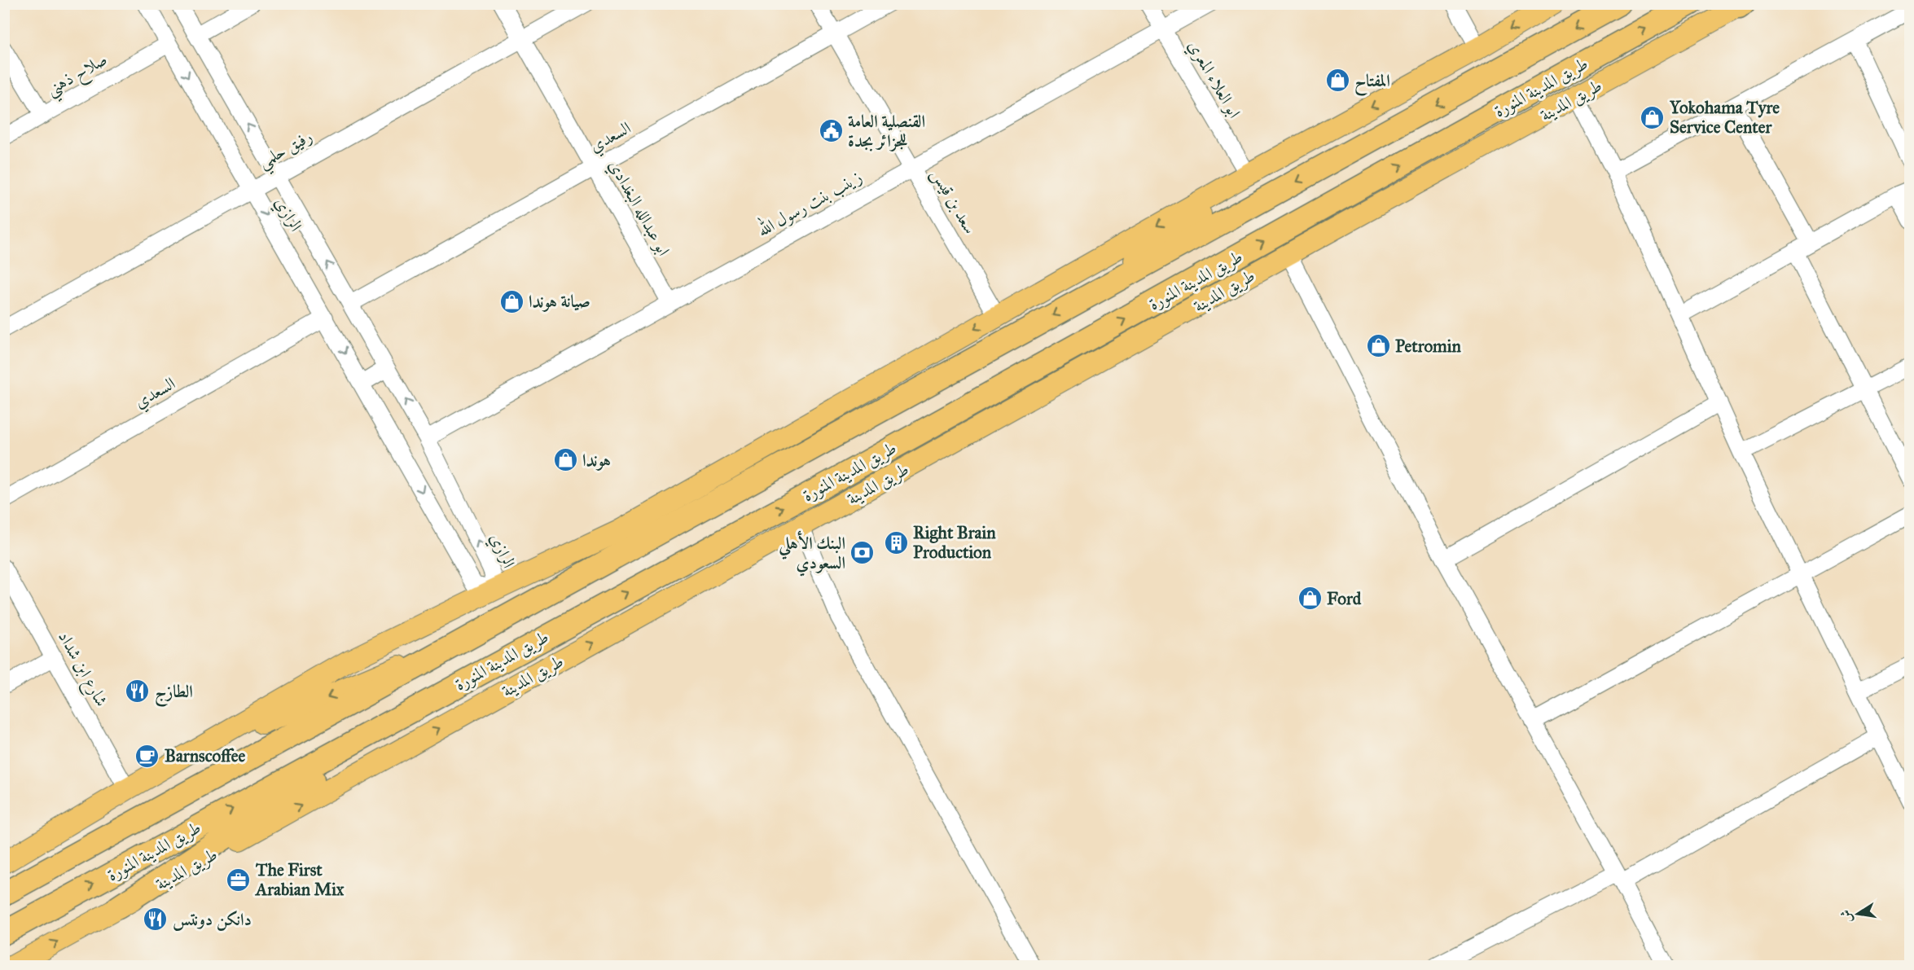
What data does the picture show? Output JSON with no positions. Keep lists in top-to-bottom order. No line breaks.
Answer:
{"streets":{"highway":["طريق المدينة المنورة"],"main road":["طريق المدينة"],"street":["صلاح ذهني","ابو العلاء المعري","السعدي","رفيق حلمي","سعد بن قيس","زينب بنت رسول الله","ابو عبدالله البغدادي","الرازي","شارع ابن شداد"]},"crossings":[["صلاح ذهني","الرازي"],["ابو العلاء المعري","زينب بنت رسول الله"],["السعدي","سعد بن قيس"],["السعدي","ابو عبدالله البغدادي"],["السعدي","الرازي"],["رفيق حلمي","ابو عبدالله البغدادي"],["رفيق حلمي","الرازي"],["سعد بن قيس","زينب بنت رسول الله"],["زينب بنت رسول الله","ابو عبدالله البغدادي"],["زينب بنت رسول الله","الرازي"]],"places":{"shop":["المفتاح","Yokohama Tyre Service Center","صيانة هوندا","Petromin","هوندا","Ford"],"public building":["القنصلية العامة للجزائر بجدة"],"building":["Right Brain Production"],"bank":["البنك الأهلي السعودي"],"restaurant":["الطازج","دانكن دونتس"],"cafe":["Barnscoffee"],"office":["The First Arabian Mix"]},"north":"left"}
